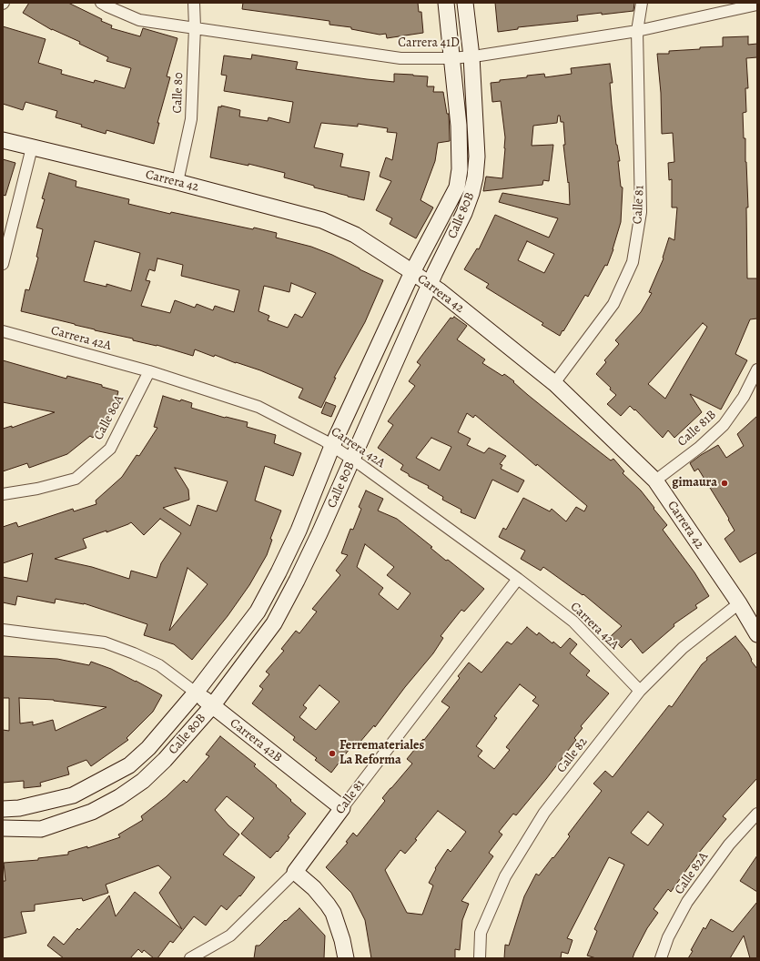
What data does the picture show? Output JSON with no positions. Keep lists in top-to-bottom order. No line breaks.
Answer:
{"streets":{"main road":["Carrera 42","Calle 81","Calle 80B","Carrera 42B"],"street":["Carrera 41D","Calle 80","Carrera 42A","Calle 80A","Calle 81B","Calle 82","Calle 82A"]},"crossings":[["Carrera 41D","Calle 80"],["Carrera 41D","Calle 81"],["Carrera 41D","Calle 80B"],["Calle 80","Carrera 42"],["Carrera 42","Calle 81"],["Carrera 42","Calle 80B"],["Carrera 42","Calle 81B"],["Carrera 42","Calle 82"],["Calle 81","Carrera 42A"],["Calle 81","Carrera 42B"],["Calle 80B","Carrera 42A"],["Calle 80B","Carrera 42B"],["Carrera 42A","Calle 80A"],["Carrera 42A","Calle 82"]],"places":["gimaura","Ferremateriales La Reforma"]}
